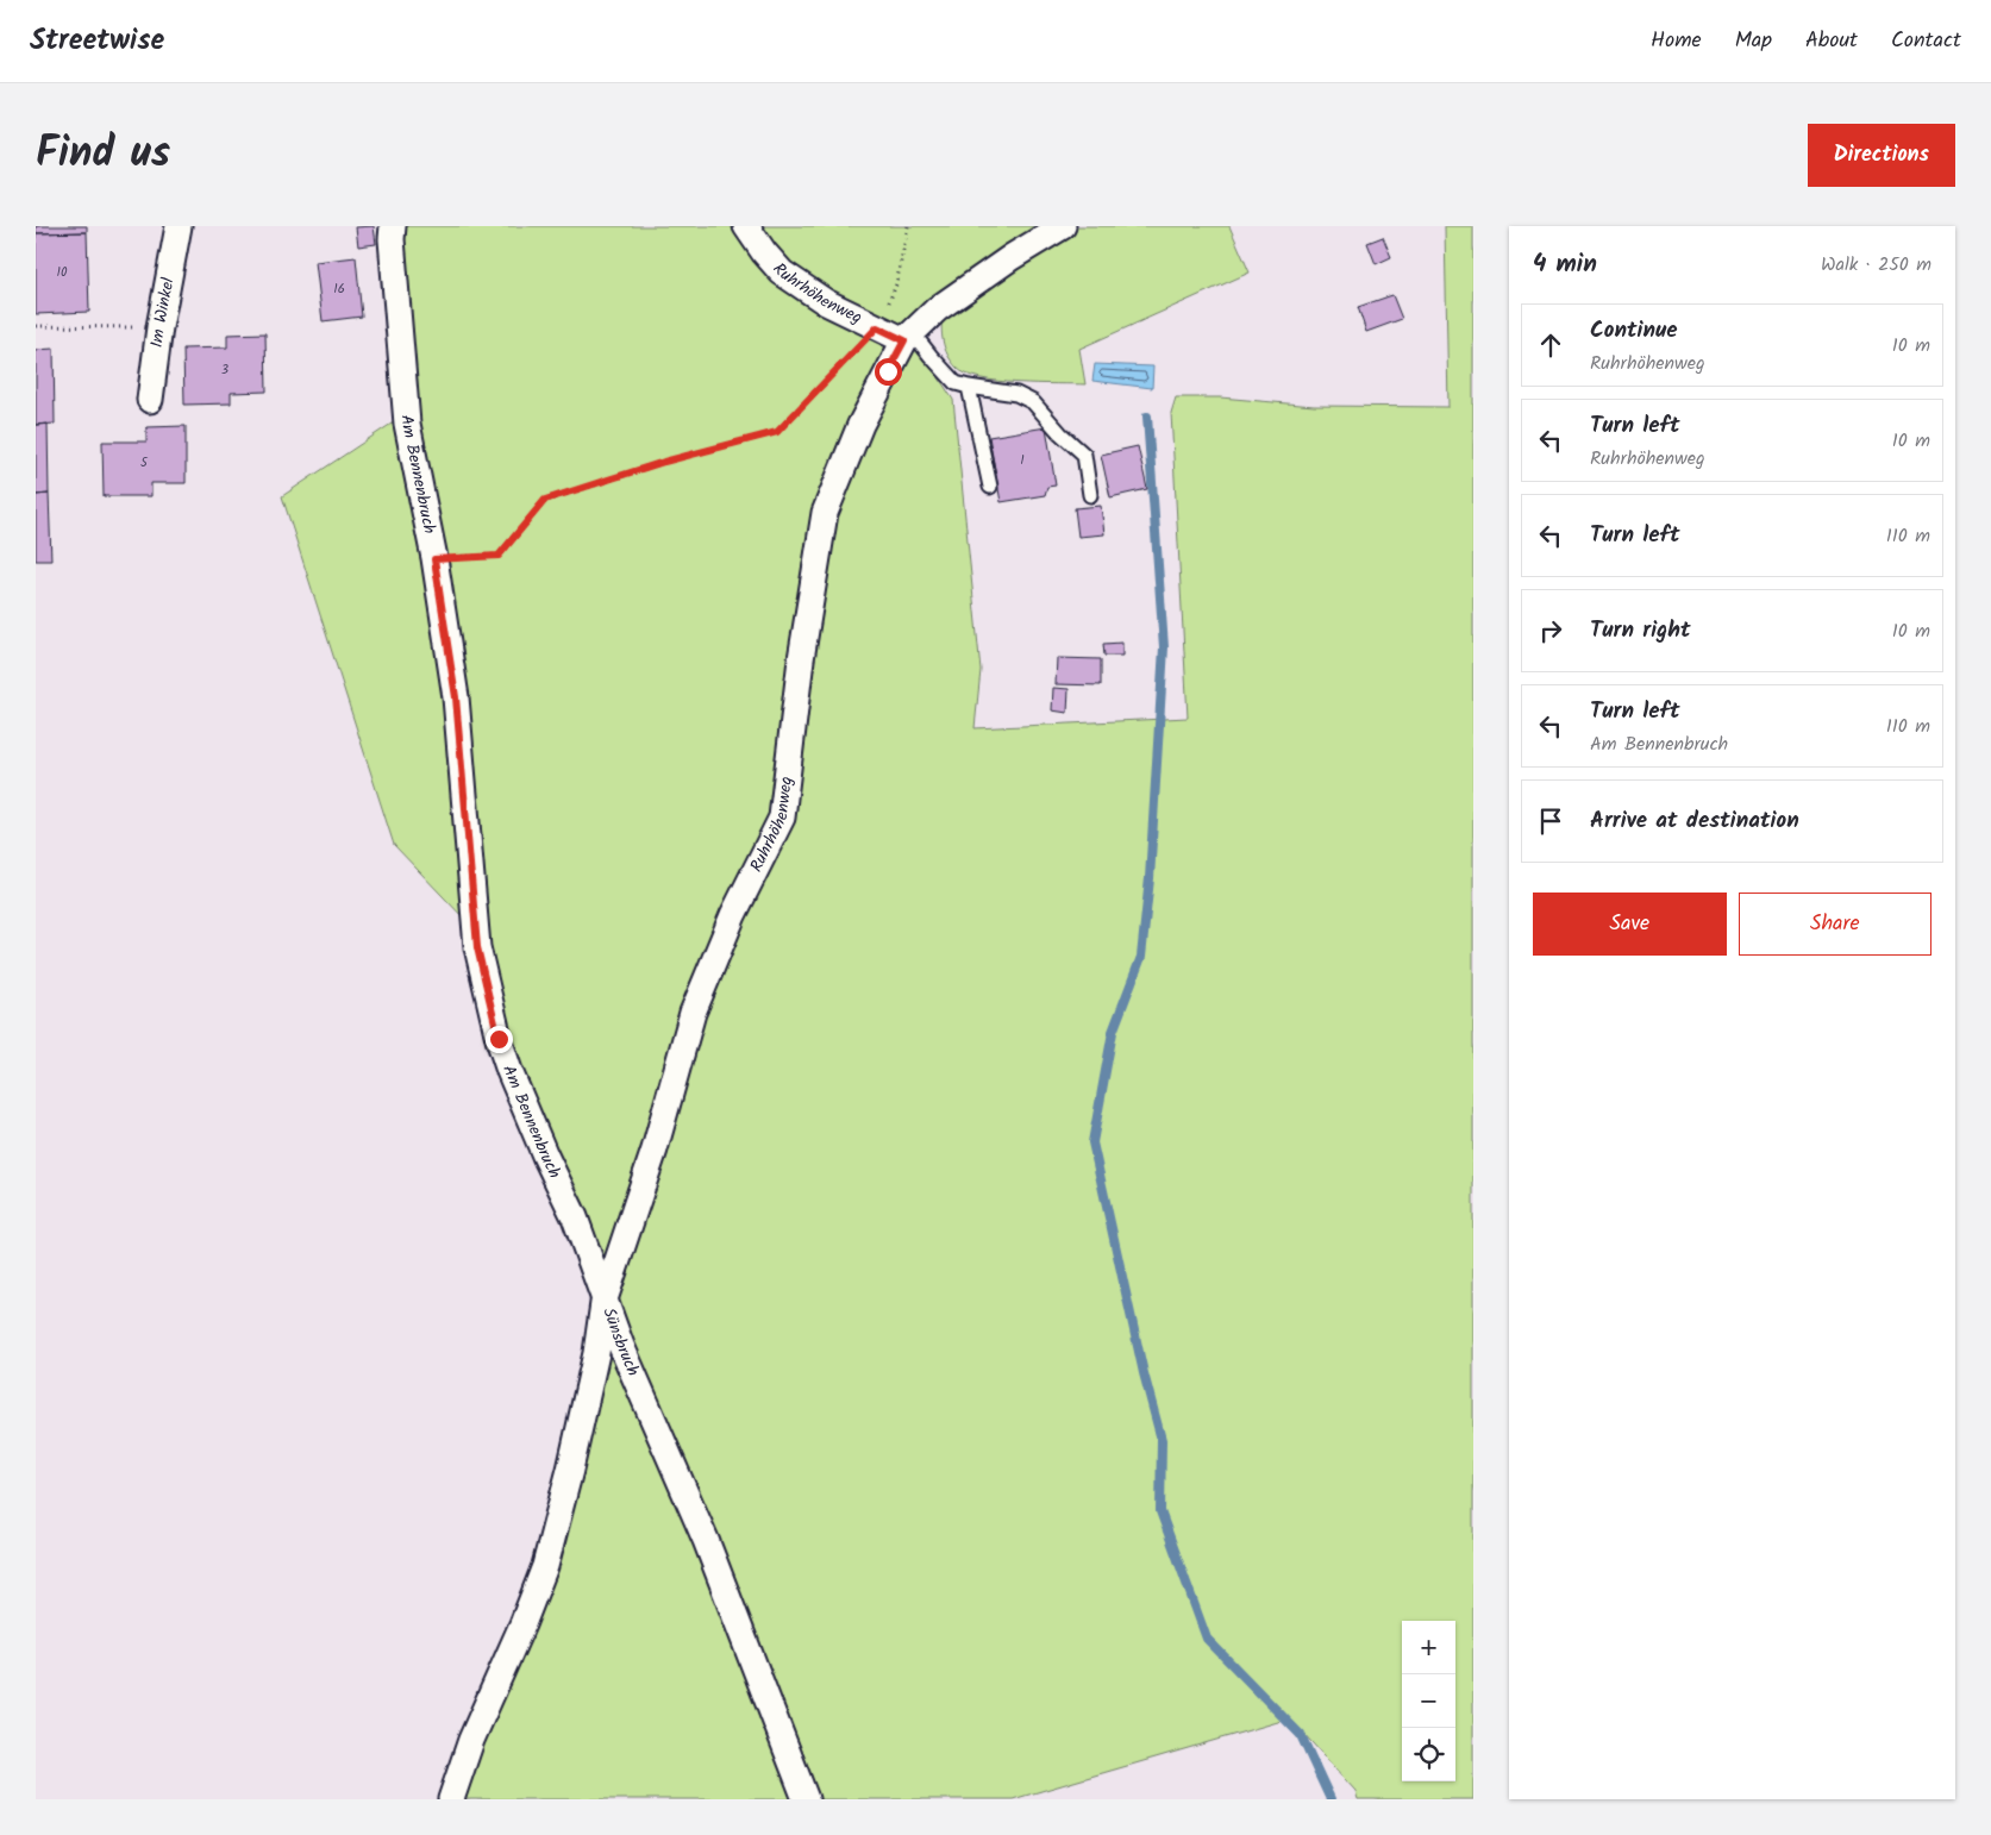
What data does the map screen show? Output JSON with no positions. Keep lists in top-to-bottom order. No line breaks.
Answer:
{"streets":{"street":["Ruhrhöhenweg","Im Winkel","Am Bennenbruch","Sünsbruch"]},"crossings":[["Ruhrhöhenweg","Am Bennenbruch"],["Ruhrhöhenweg","Sünsbruch"],["Am Bennenbruch","Sünsbruch"]],"house_numbers":["10","16","3","1","5"],"page":{"header":"Streetwise","nav":["Home","Map","About","Contact"],"title":"Find us","buttons":["Directions",["Save","Share"]],"heading":["4 min","Walk · 250 m"],"list":[["Continue","Ruhrhöhenweg","10 m"],["Turn left","Ruhrhöhenweg","10 m"],["Turn left","110 m"],["Turn right","10 m"],["Turn left","Am Bennenbruch","110 m"],"Arrive at destination"],"map_buttons":["+","−"]}}
